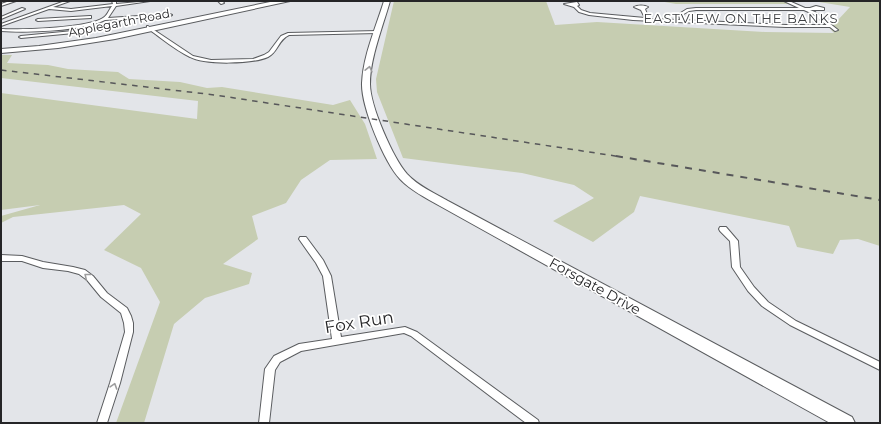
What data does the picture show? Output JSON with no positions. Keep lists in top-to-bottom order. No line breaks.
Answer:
{"streets":{"main road":["Applegarth Road","Forsgate Drive"],"street":["Fox Run"]},"districts":["EASTVIEW ON THE BANKS"]}
